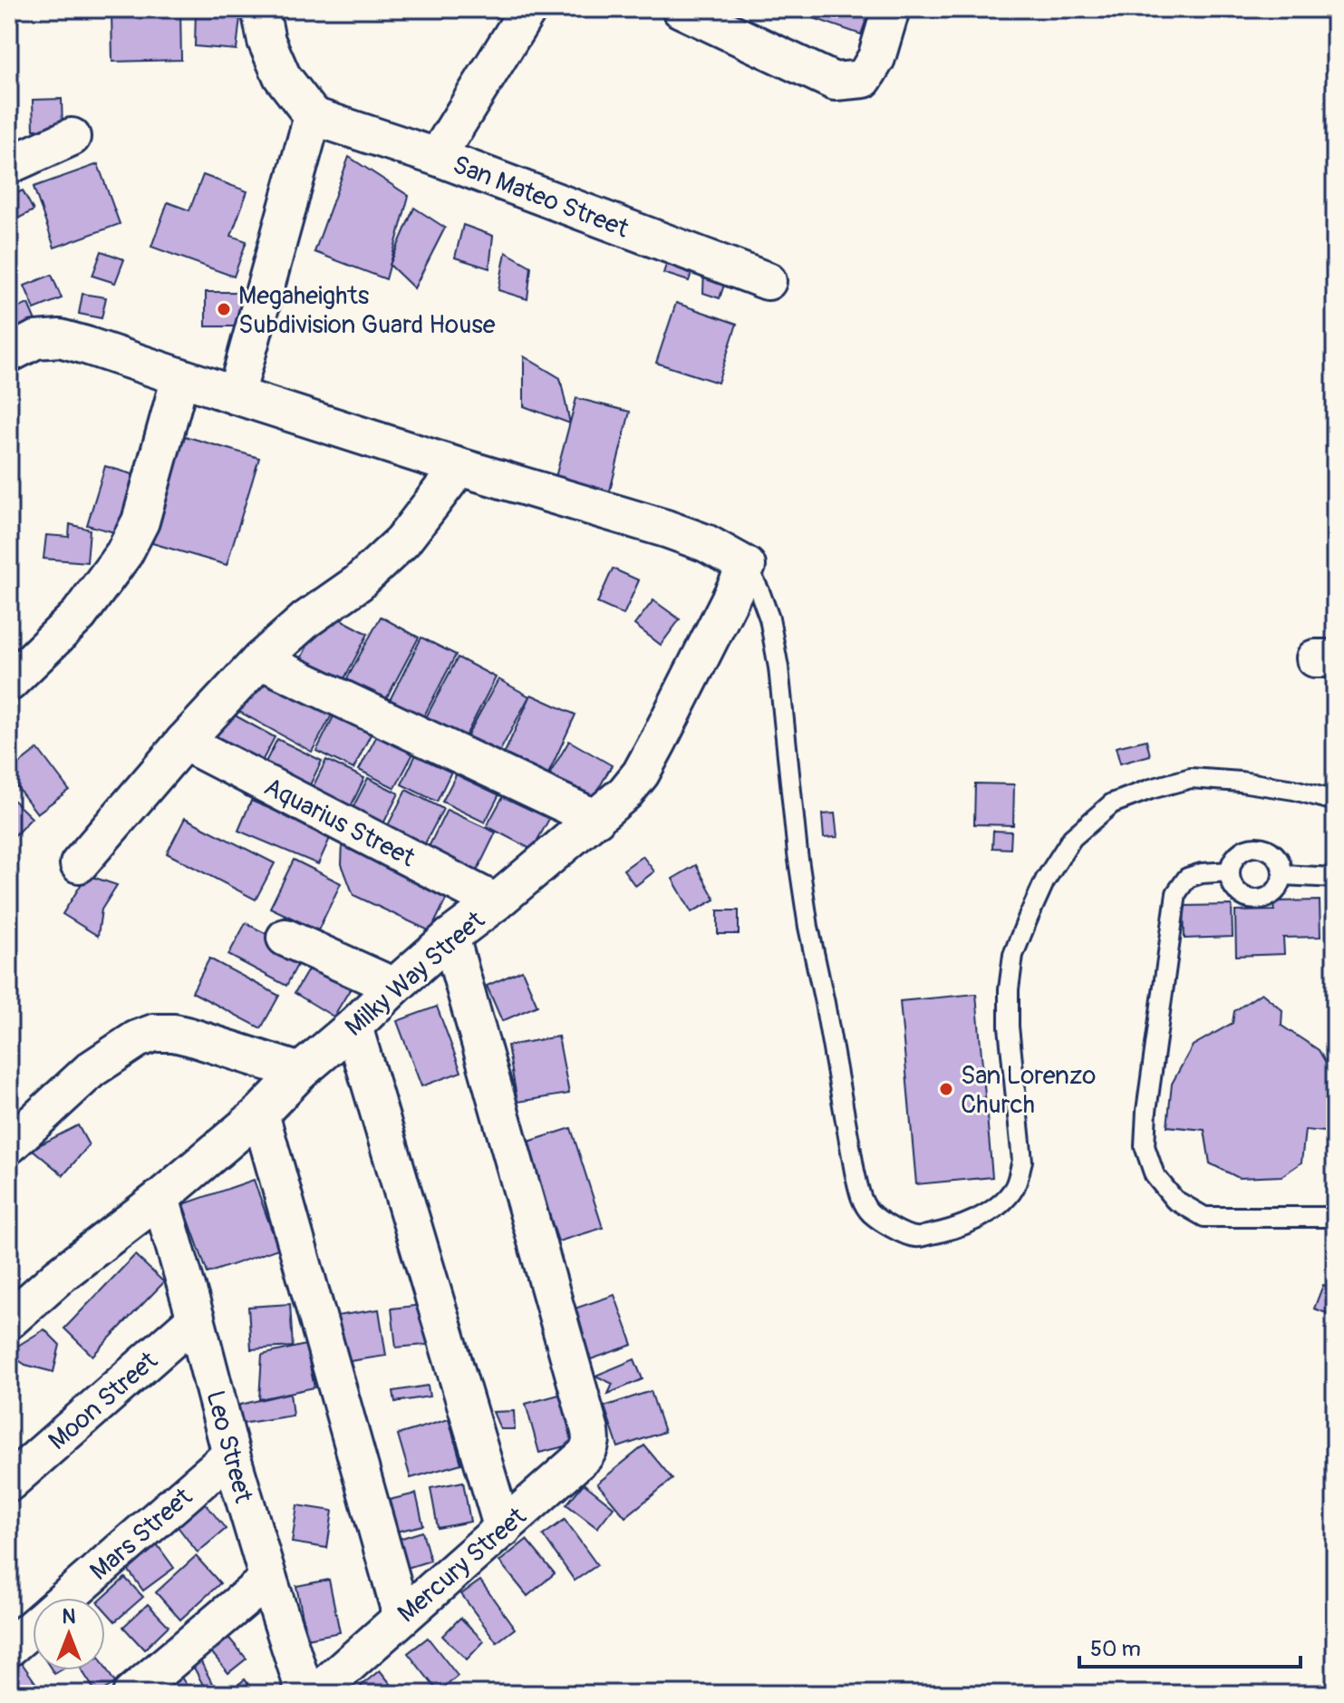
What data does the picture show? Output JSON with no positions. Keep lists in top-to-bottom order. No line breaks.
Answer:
{"streets":{"street":["San Mateo Street","Aquarius Street","Milky Way Street","Moon Street","Leo Street","Mars Street","Mercury Street"]},"crossings":[["Aquarius Street","Milky Way Street"],["Milky Way Street","Leo Street"],["Milky Way Street","Mercury Street"],["Moon Street","Leo Street"],["Leo Street","Mars Street"]],"places":["Megaheights Subdivision Guard House","San Lorenzo Church"],"scale_bar":"50 m","north":"top"}
